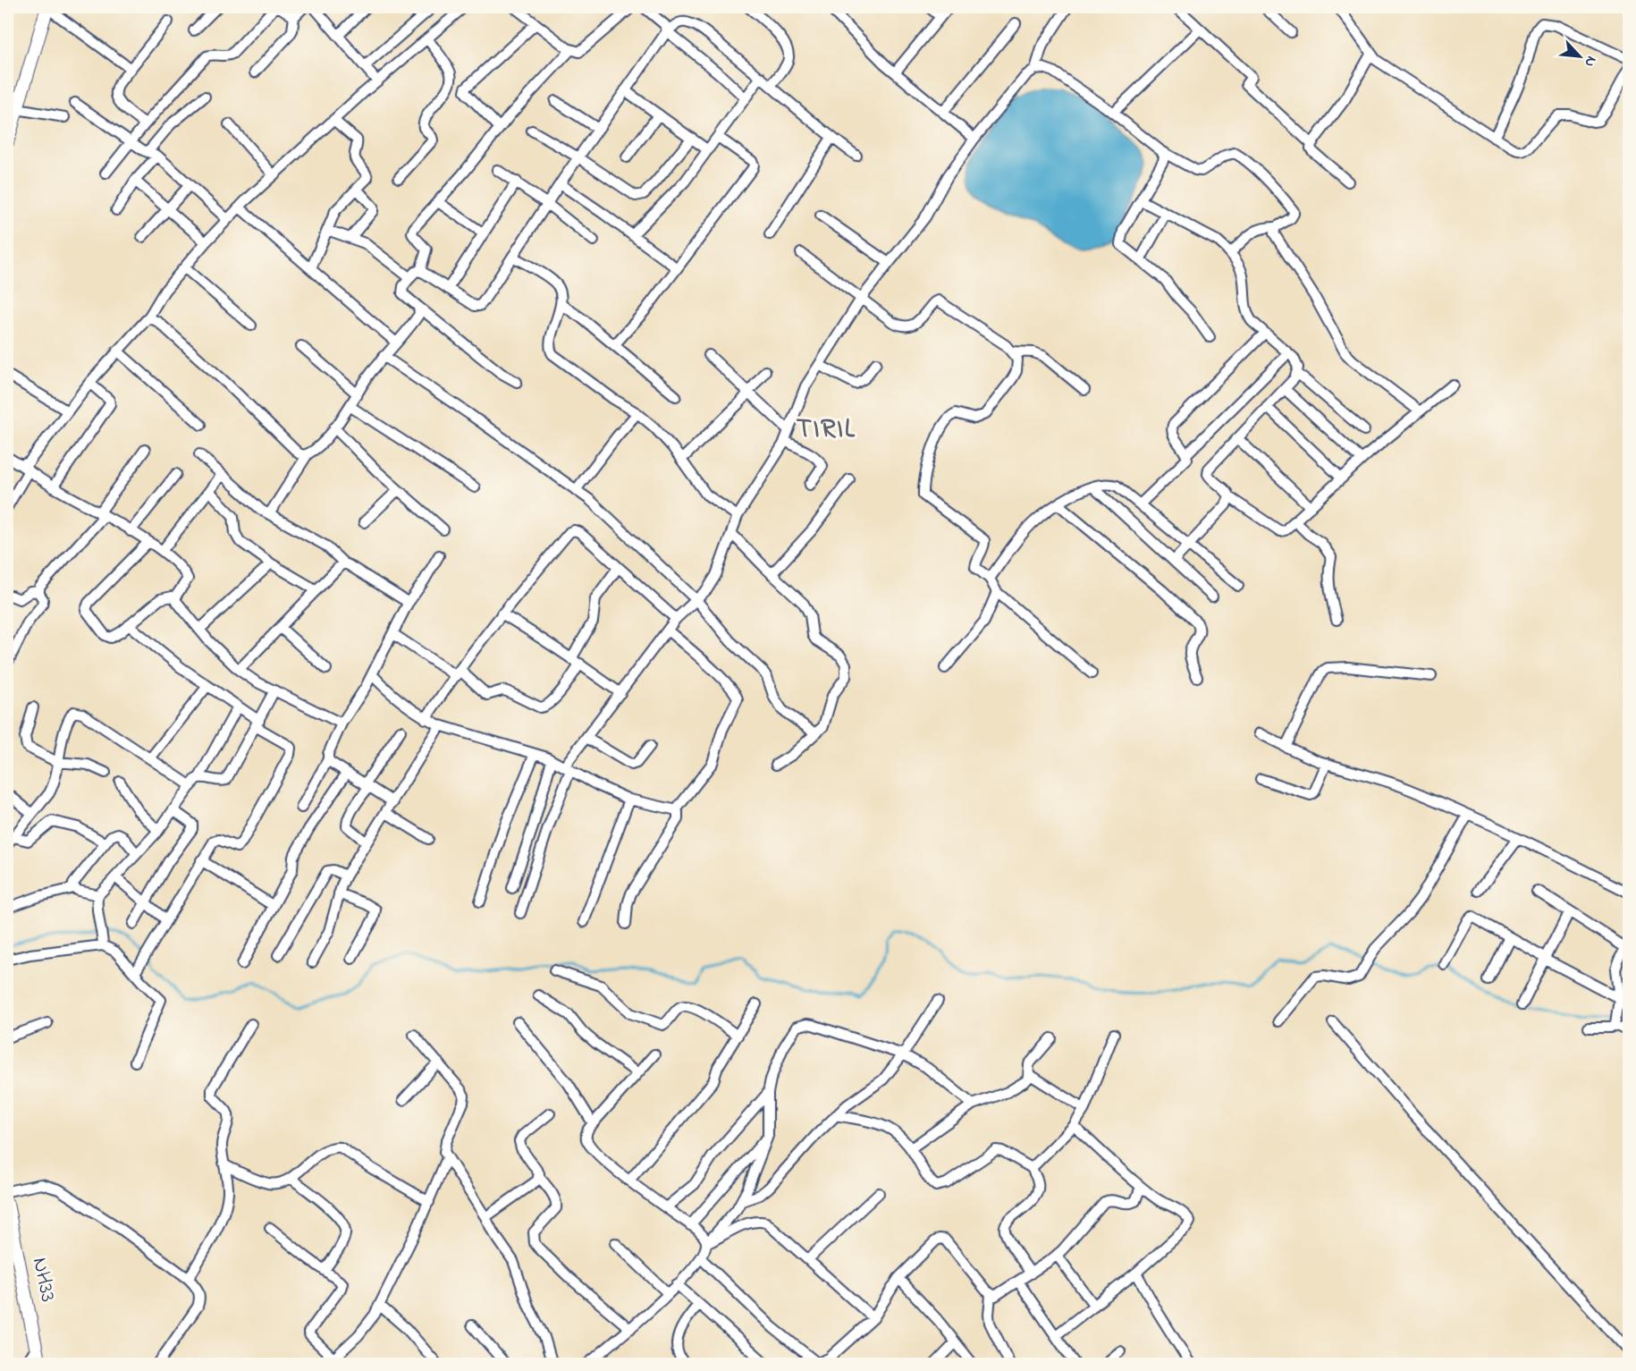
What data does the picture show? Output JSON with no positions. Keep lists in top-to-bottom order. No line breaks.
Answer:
{"streets":{"main road":["NH33"]},"districts":["TIRIL"],"north":"bottom right"}
